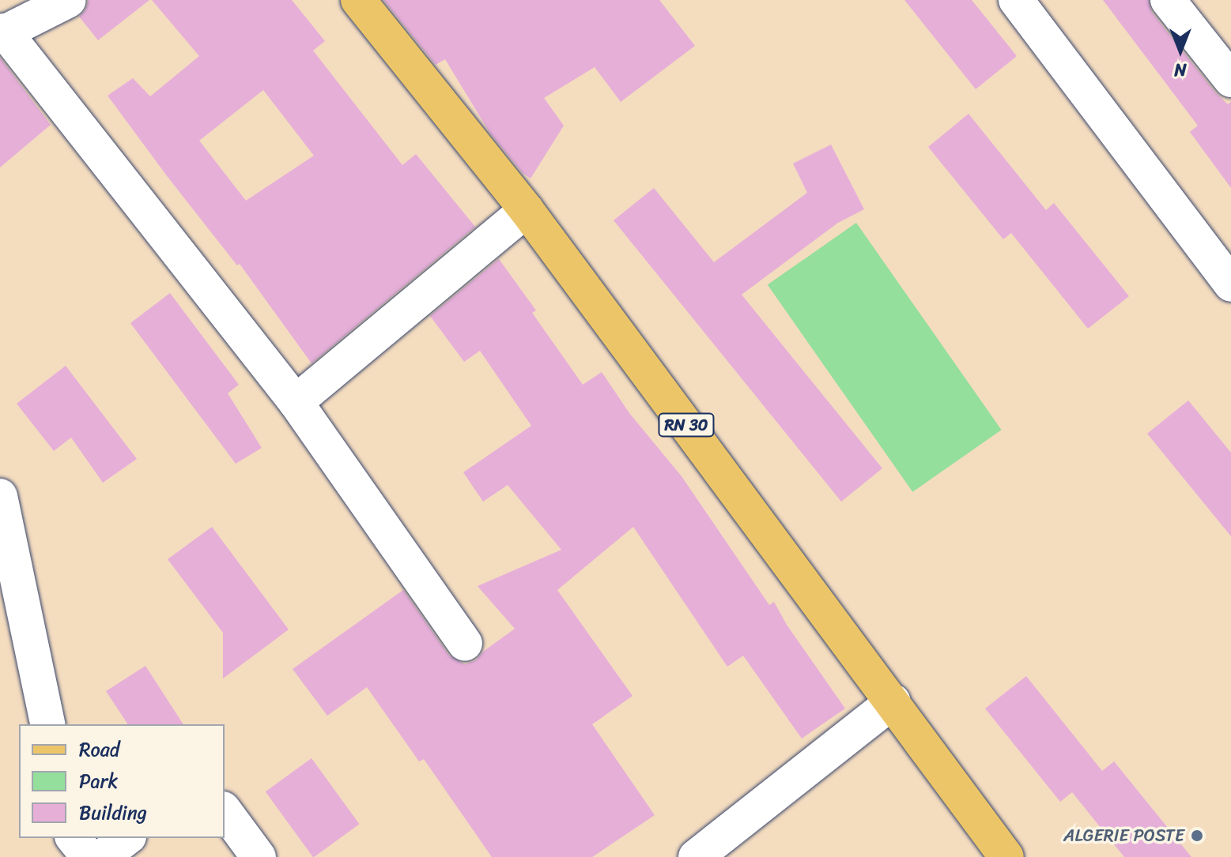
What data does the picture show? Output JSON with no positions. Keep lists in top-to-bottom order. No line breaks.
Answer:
{"streets":{"main road":["RN 30"]},"places":["ALGERIE POSTE"],"legend":["Road","Park","Building"],"north":"bottom"}
